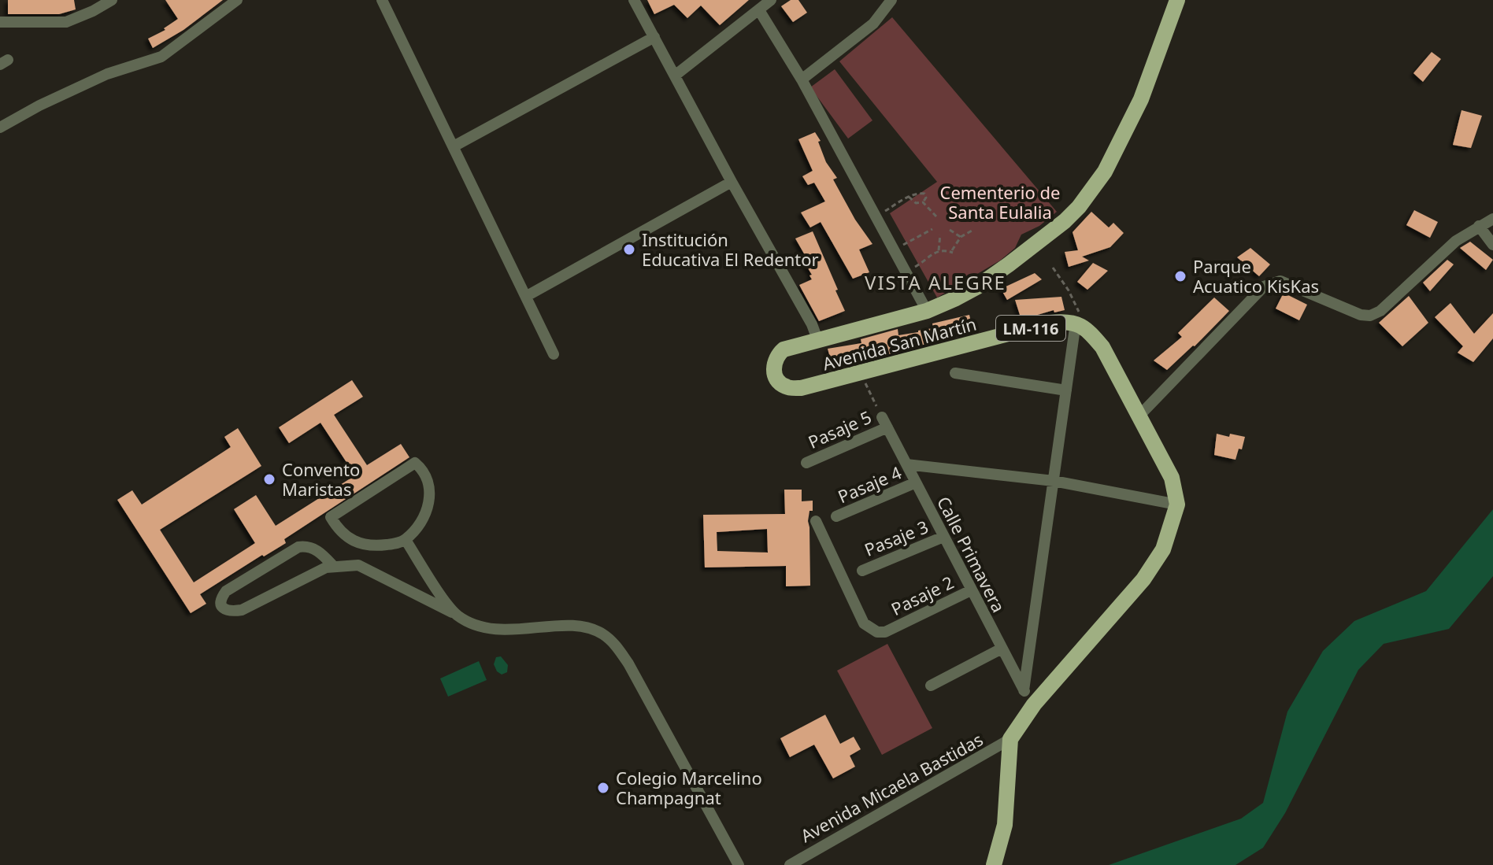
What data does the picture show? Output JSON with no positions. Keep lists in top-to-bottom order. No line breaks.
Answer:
{"streets":{"main road":["LM-116","Avenida San Martín"],"street":["Pasaje 5","Pasaje 4","Pasaje 3","Calle Primavera","Pasaje 2","Avenida Micaela Bastidas"]},"crossings":[["LM-116","Avenida San Martín"],["Pasaje 5","Calle Primavera"],["Pasaje 4","Calle Primavera"],["Pasaje 3","Calle Primavera"],["Calle Primavera","Pasaje 2"]],"districts":["VISTA ALEGRE"],"parks":["Cementerio de Santa Eulalia"],"places":["Institución Educativa El Redentor","Parque Acuatico KisKas","Convento Maristas","Colegio Marcelino Champagnat"]}
